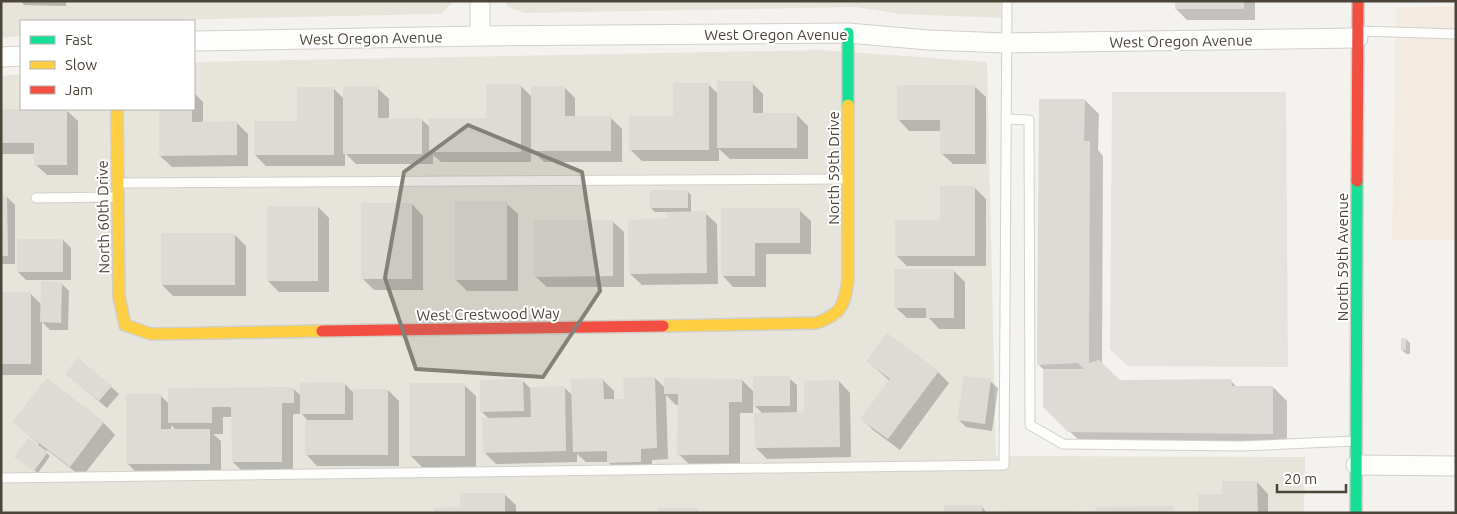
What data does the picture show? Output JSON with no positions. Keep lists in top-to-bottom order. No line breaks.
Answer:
{"streets":{"street":["West Oregon Avenue","North 59th Drive","North 60th Drive","North 59th Avenue","West Crestwood Way"]},"crossings":[["West Oregon Avenue","North 59th Drive"],["West Oregon Avenue","North 59th Avenue"],["North 59th Drive","West Crestwood Way"],["North 60th Drive","West Crestwood Way"]],"legend":["Fast","Slow","Jam"],"scale_bar":"20 m"}
